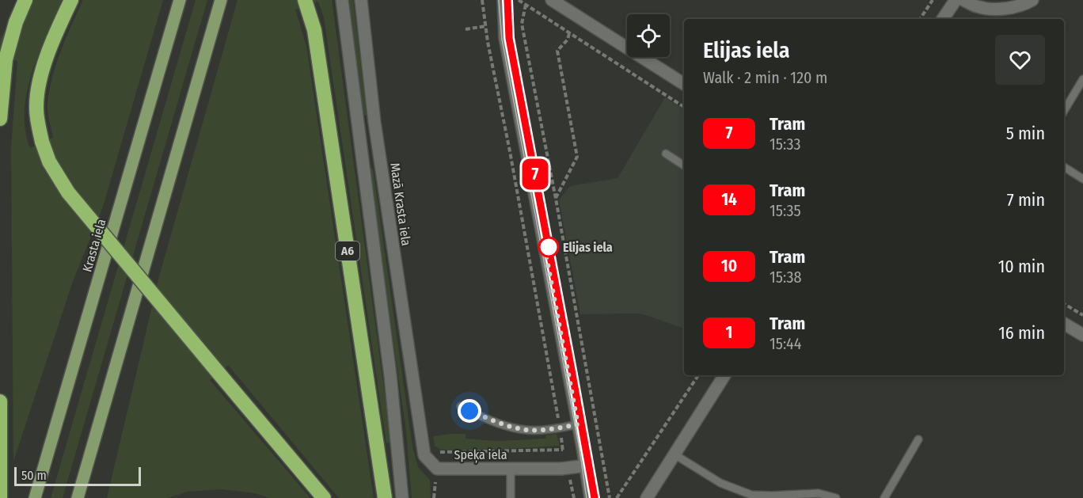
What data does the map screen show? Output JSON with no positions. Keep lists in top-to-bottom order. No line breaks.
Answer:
{"streets":{"highway":["A6"],"main road":["Krasta iela"],"street":["Mazā Krasta iela","Speķa iela"]},"crossings":[["Mazā Krasta iela","Speķa iela"]],"places":["Elijas iela"],"lines":["tram line 7"],"scale_bar":"50 m","page":{"on_map":"7","heading":["Elijas iela","Walk · 2 min · 120 m"],"list":[{"mark":"7","name":"Tram","note":"15:33","value":"5 min"},{"mark":"14","name":"Tram","note":"15:35","value":"7 min"},{"mark":"10","name":"Tram","note":"15:38","value":"10 min"},{"mark":"1","name":"Tram","note":"15:44","value":"16 min"}],"scale":"50 m"}}
